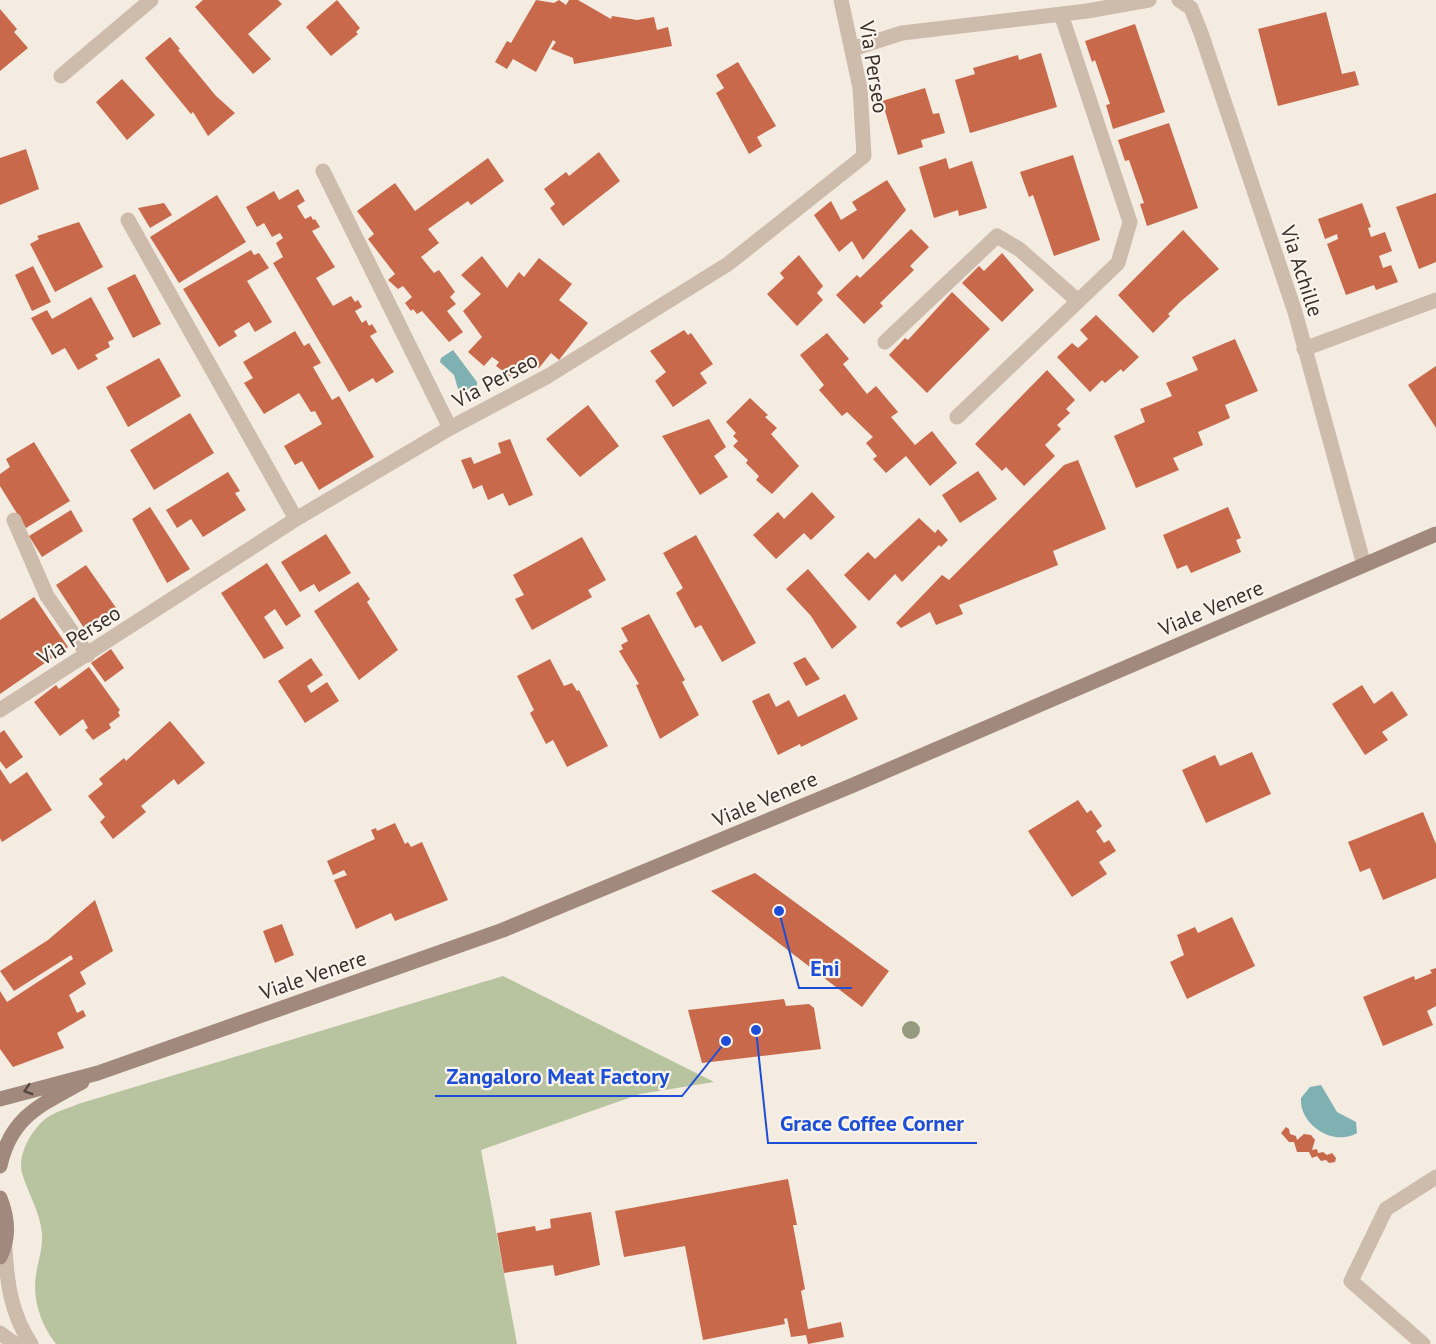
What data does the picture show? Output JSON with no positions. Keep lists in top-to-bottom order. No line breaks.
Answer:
{"streets":{"street":["Via Perseo","Via Achille","Viale Venere"]},"crossings":[["Via Achille","Viale Venere"]],"places":["Eni","Grace Coffee Corner","Zangaloro Meat Factory"]}
